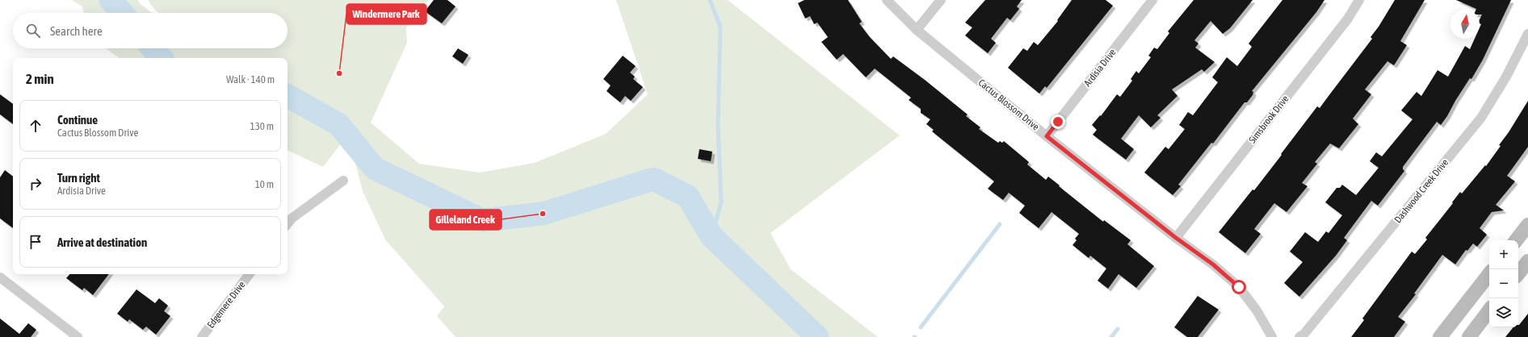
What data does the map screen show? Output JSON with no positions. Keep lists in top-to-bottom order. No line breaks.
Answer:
{"streets":{"street":["Ardisia Drive","Cactus Blossom Drive","Simsbrook Drive","Dashwood Creek Drive","Edgemere Drive"]},"crossings":[["Ardisia Drive","Cactus Blossom Drive"],["Cactus Blossom Drive","Simsbrook Drive"]],"places":["Windermere Park","Gilleland Creek"],"north":"top","page":{"search":"Search here","heading":["2 min","Walk · 140 m"],"list":[["Continue","Cactus Blossom Drive","130 m"],["Turn right","Ardisia Drive","10 m"],"Arrive at destination"],"map_buttons":["+","−"]}}
